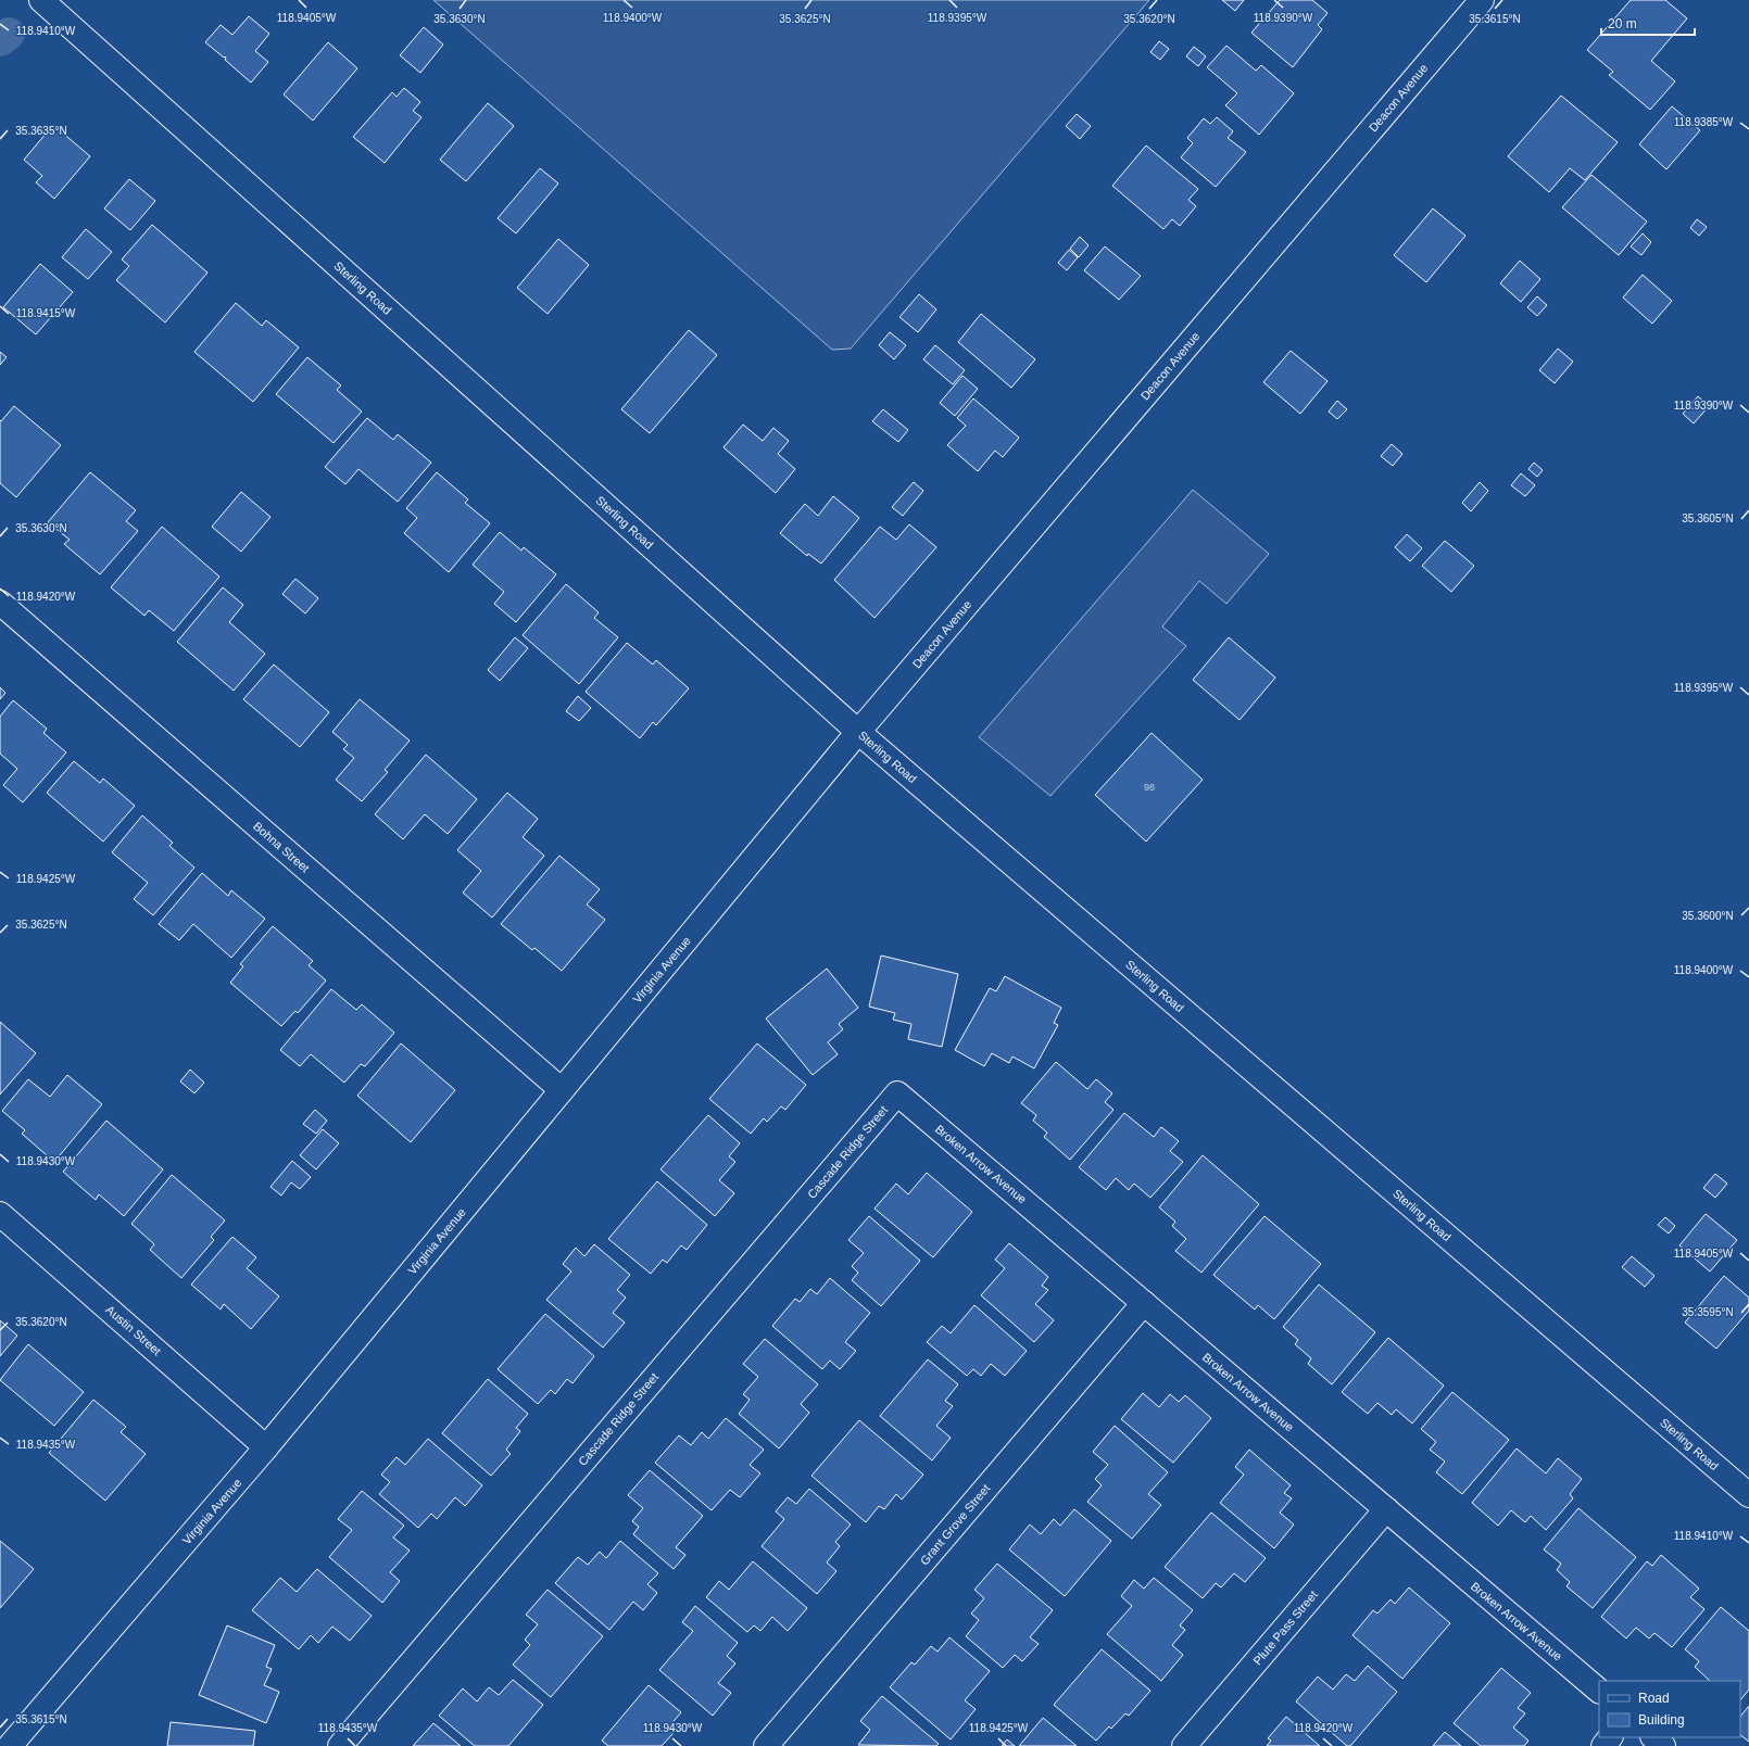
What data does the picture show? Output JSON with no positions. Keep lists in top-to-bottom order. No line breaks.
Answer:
{"streets":{"street":["Deacon Avenue","Sterling Road","Bohna Street","Virginia Avenue","Cascade Ridge Street","Broken Arrow Avenue","Austin Street","Grant Grove Street","Plute Pass Street"]},"crossings":[["Deacon Avenue","Sterling Road"],["Deacon Avenue","Virginia Avenue"],["Sterling Road","Virginia Avenue"],["Bohna Street","Virginia Avenue"],["Virginia Avenue","Austin Street"],["Cascade Ridge Street","Broken Arrow Avenue"],["Broken Arrow Avenue","Grant Grove Street"],["Broken Arrow Avenue","Plute Pass Street"]],"house_numbers":["98"],"legend":["Road","Building"],"scale_bar":"20 m","coordinates":["118.9400°W","118.9395°W","118.9390°W","118.9405°W","35.3630°N","35.3625°N","35.3620°N","35.3615°N","118.9410°W","118.9385°W","35.3635°N","118.9415°W","35.3605°N","118.9420°W","118.9425°W","35.3600°N","118.9430°W","35.3595°N","118.9435°W"]}
